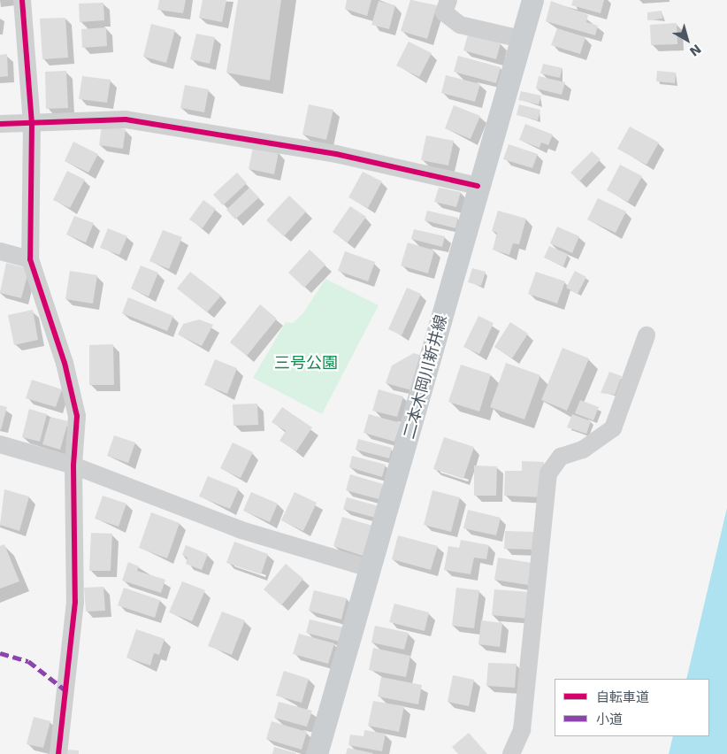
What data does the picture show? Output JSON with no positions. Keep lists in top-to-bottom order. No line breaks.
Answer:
{"streets":{"main road":["二本木岡川新井線"]},"parks":["三号公園"],"legend":["自転車道","小道"],"north":"bottom right"}
